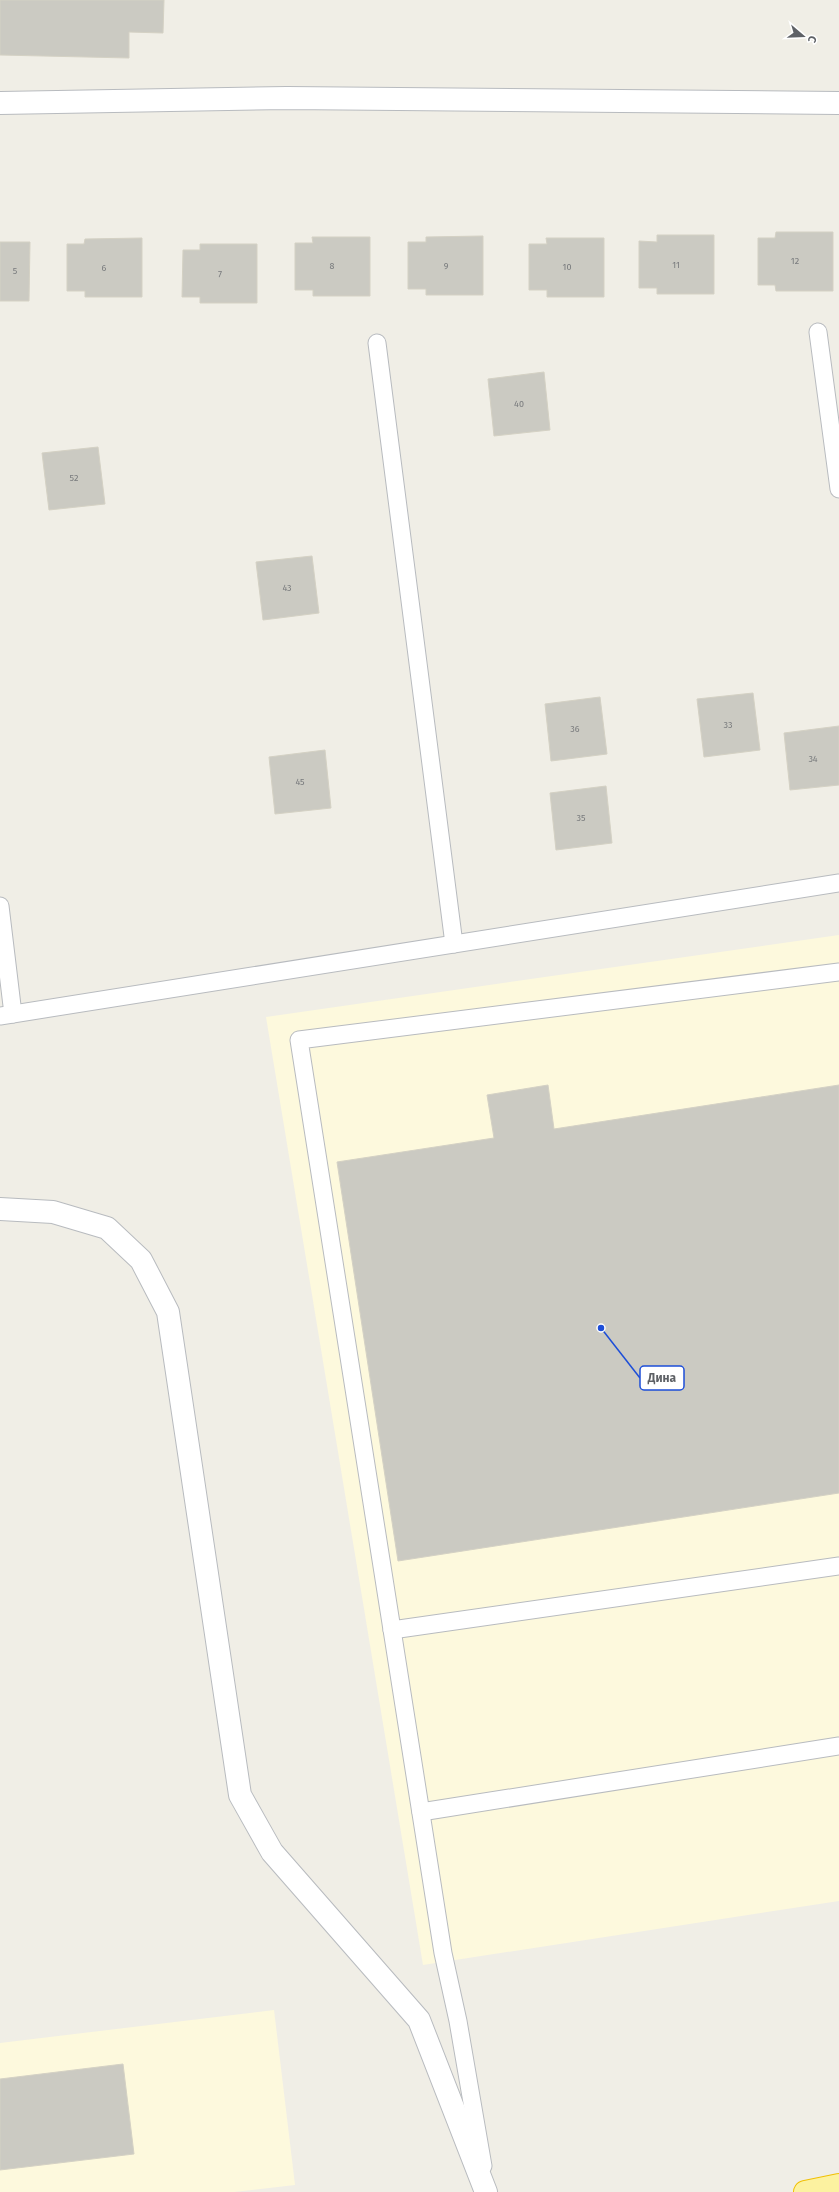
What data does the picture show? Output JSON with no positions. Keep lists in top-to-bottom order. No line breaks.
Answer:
{"places":["Дина"],"house_numbers":["12","11","8","9","10","6","5","7","40","52","43","33","36","34","45","35"],"north":"right"}
